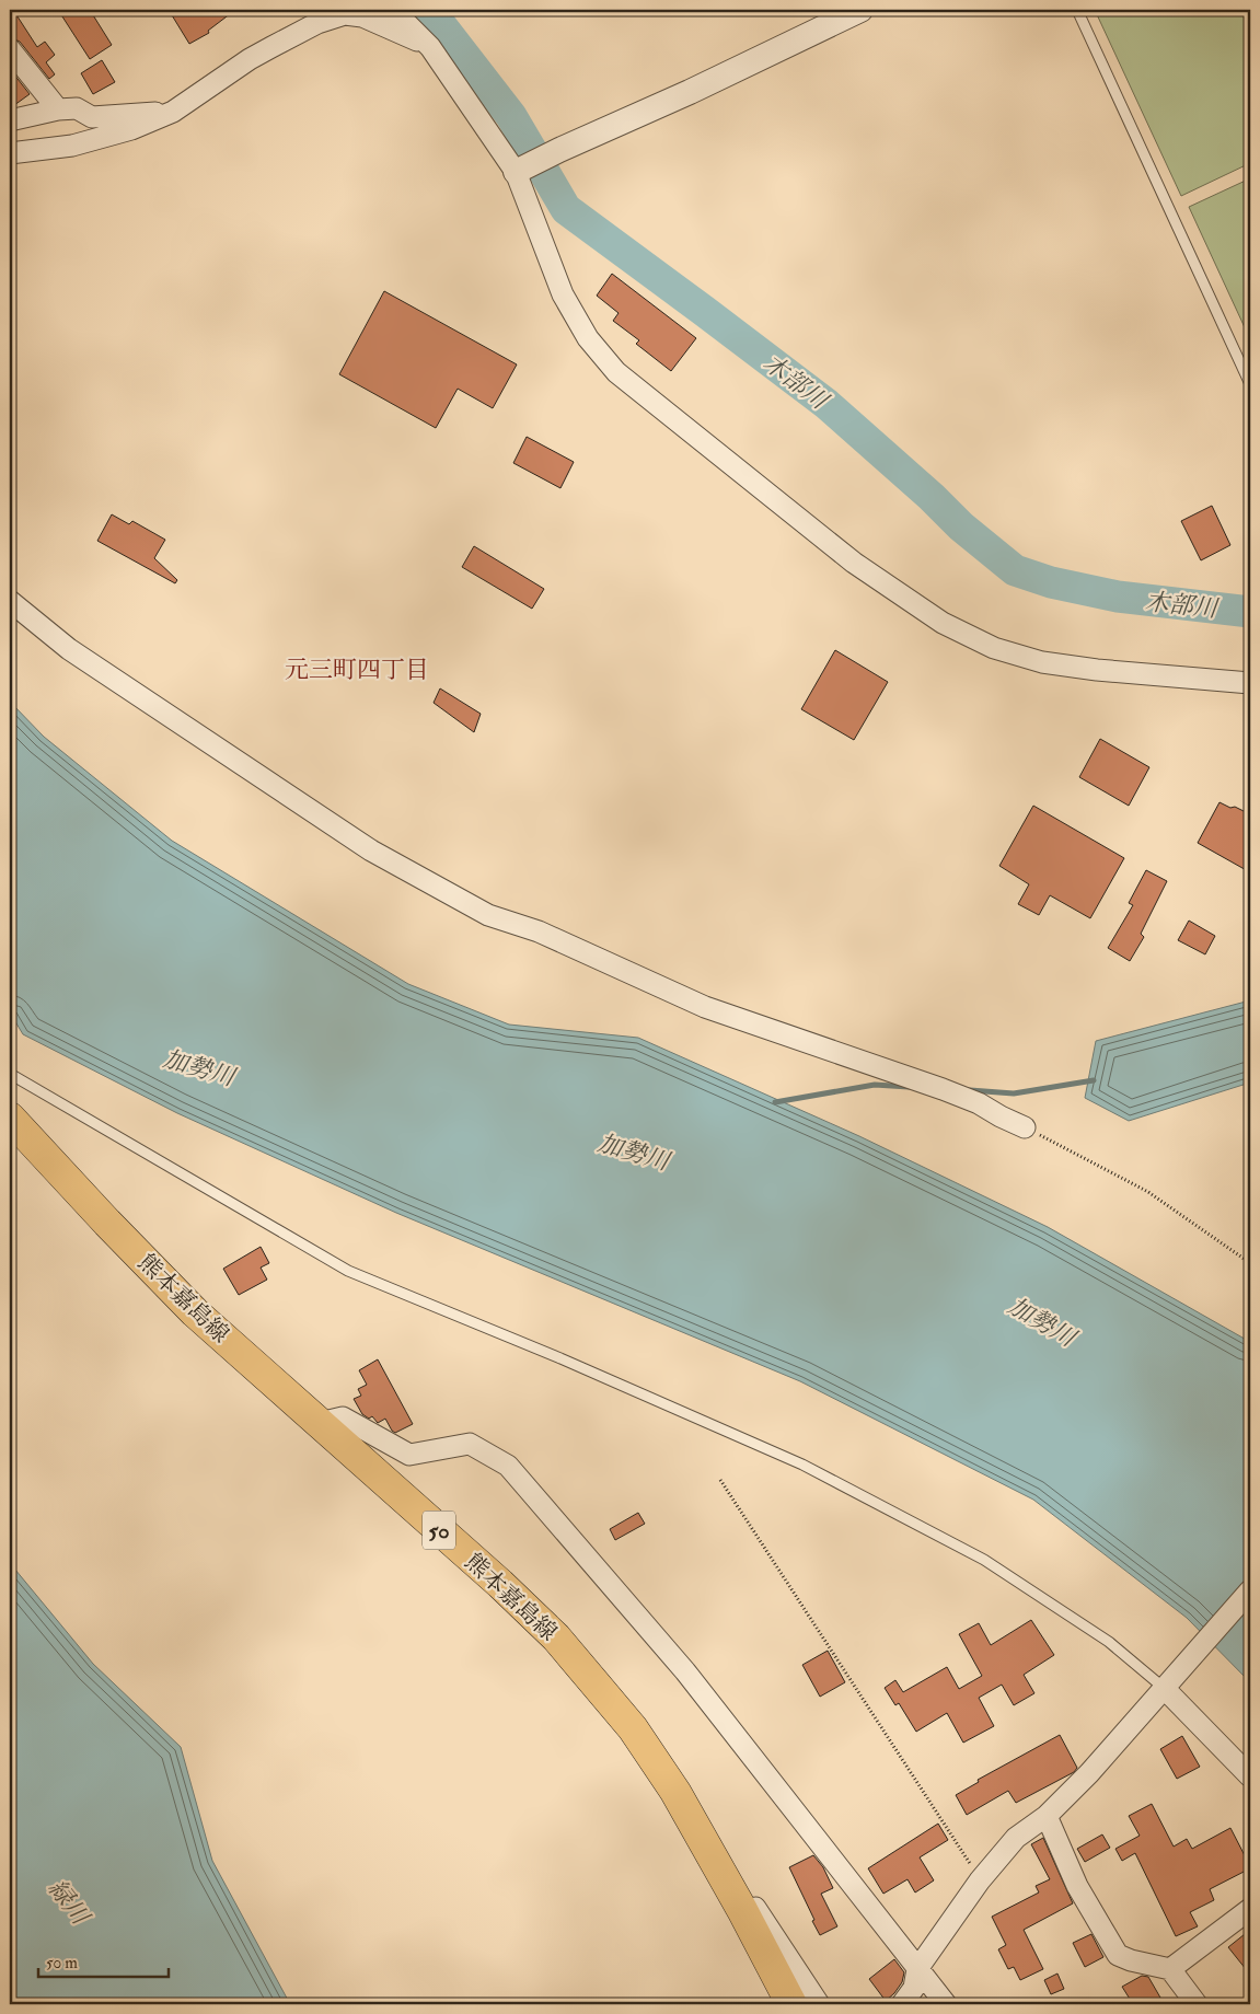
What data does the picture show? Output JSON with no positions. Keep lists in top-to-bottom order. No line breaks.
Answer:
{"streets":{"main road":["熊本嘉島線","50"]},"districts":["元三町四丁目"],"water":["木部川","加勢川","緑川"],"scale_bar":"50 m"}
